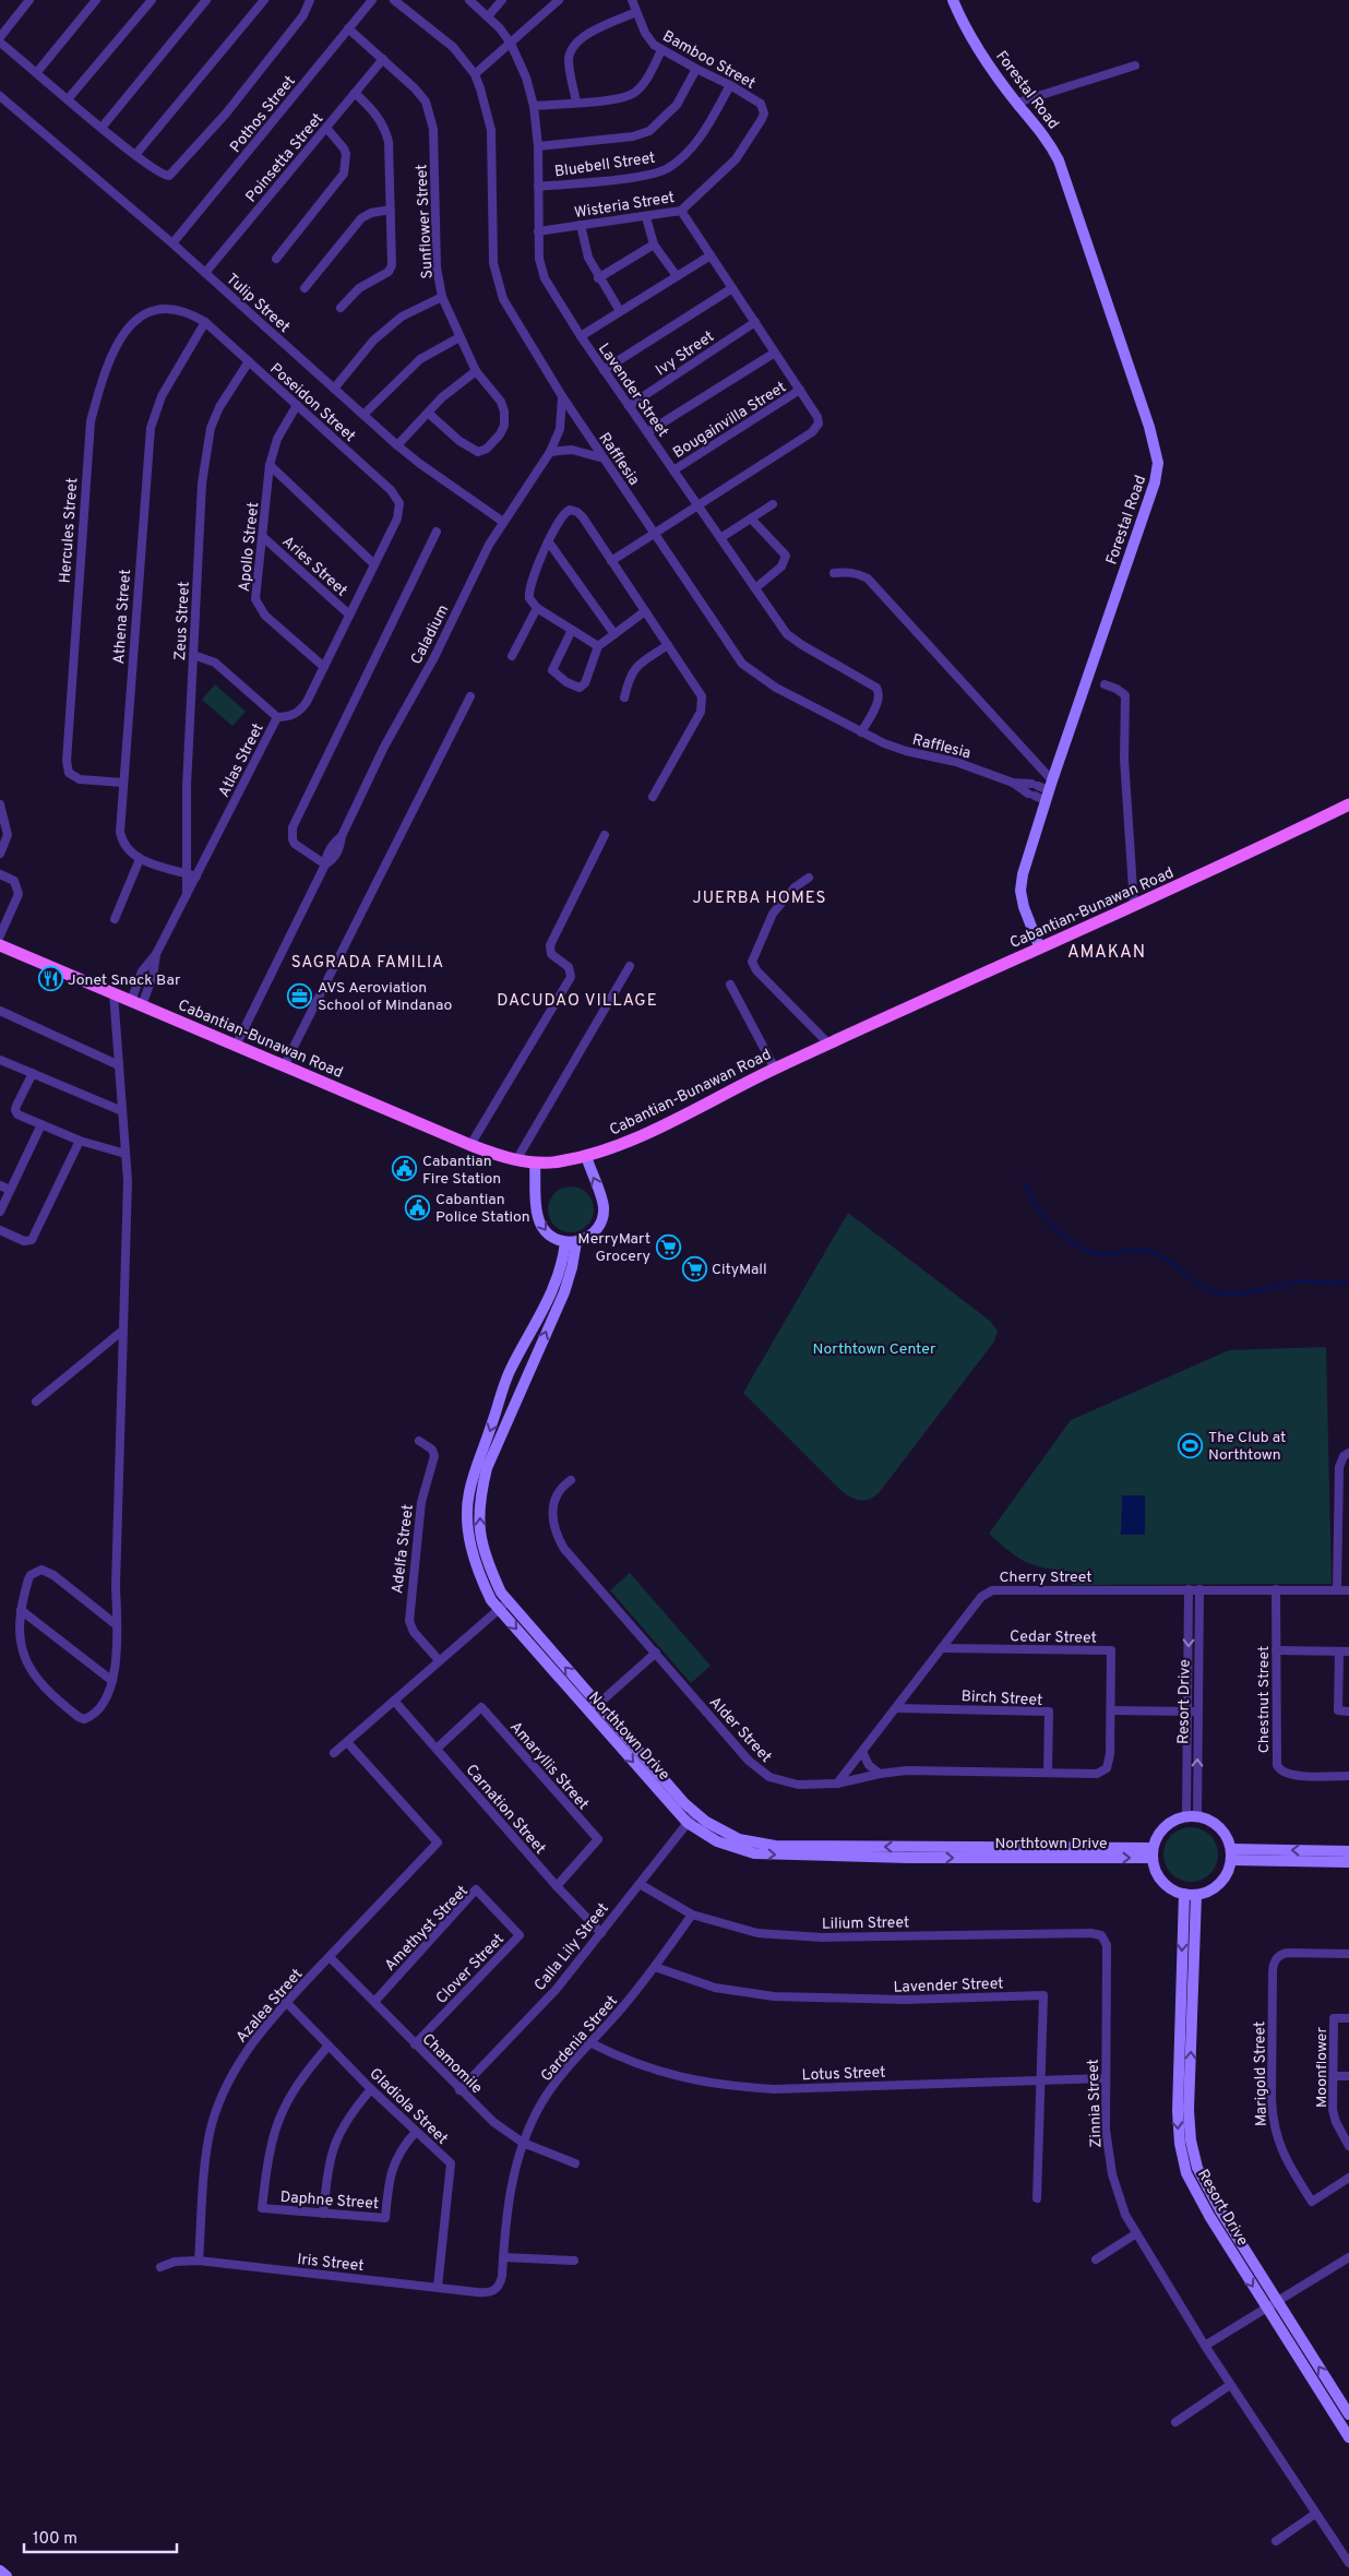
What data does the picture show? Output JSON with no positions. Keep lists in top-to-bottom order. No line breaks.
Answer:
{"streets":{"main road":["Cabantian-Bunawan Road"],"street":["Bamboo Street","Forestal Road","Pothos Street","Poinsetta Street","Bluebell Street","Wisteria Street","Sunflower Street","Tulip Street","Ivy Street","Lavender Street","Poseidon Street","Bougainvilla Street","Rafflesia","Hercules Street","Apollo Street","Aries Street","Athena Street","Zeus Street","Caladium","Atlas Street","Adelfa Street","Cherry Street","Cedar Street","Birch Street","Chestnut Street","Resort Drive","Alder Street","Northtown Drive","Amaryllis Street","Carnation Street","Lilium Street","Amethyst Street","Calla Lily Street","Clover Street","Azalea Street","Gardenia Street","Chamomile","Moonflower","Lotus Street","Marigold Street","Zinnia Street","Gladiola Street","Daphne Street","Iris Street"]},"crossings":[["Bamboo Street","Bluebell Street"],["Bamboo Street","Wisteria Street"],["Forestal Road","Rafflesia"],["Forestal Road","Cabantian-Bunawan Road"],["Pothos Street","Sunflower Street"],["Pothos Street","Tulip Street"],["Poinsetta Street","Sunflower Street"],["Poinsetta Street","Tulip Street"],["Bluebell Street","Lavender Street"],["Wisteria Street","Lavender Street"],["Tulip Street","Caladium"],["Ivy Street","Lavender Street"],["Lavender Street","Bougainvilla Street"],["Lavender Street","Rafflesia"],["Lavender Street","Gardenia Street"],["Lavender Street","Lotus Street"],["Poseidon Street","Hercules Street"],["Poseidon Street","Apollo Street"],["Poseidon Street","Athena Street"],["Poseidon Street","Zeus Street"],["Poseidon Street","Atlas Street"],["Rafflesia","Caladium"],["Hercules Street","Athena Street"],["Apollo Street","Aries Street"],["Apollo Street","Atlas Street"],["Aries Street","Atlas Street"],["Athena Street","Zeus Street"],["Athena Street","Atlas Street"],["Zeus Street","Atlas Street"],["Caladium","Cabantian-Bunawan Road"],["Atlas Street","Cabantian-Bunawan Road"],["Cabantian-Bunawan Road","Northtown Drive"],["Cherry Street","Cedar Street"],["Cherry Street","Birch Street"],["Cherry Street","Chestnut Street"],["Cherry Street","Resort Drive"],["Cherry Street","Alder Street"],["Cedar Street","Alder Street"],["Birch Street","Alder Street"],["Resort Drive","Northtown Drive"],["Northtown Drive","Calla Lily Street"],["Amaryllis Street","Carnation Street"],["Carnation Street","Calla Lily Street"],["Lilium Street","Calla Lily Street"],["Lilium Street","Gardenia Street"],["Lilium Street","Zinnia Street"],["Amethyst Street","Clover Street"],["Amethyst Street","Chamomile"],["Calla Lily Street","Chamomile"],["Clover Street","Chamomile"],["Azalea Street","Chamomile"],["Azalea Street","Gladiola Street"],["Azalea Street","Iris Street"],["Gardenia Street","Chamomile"],["Gardenia Street","Lotus Street"],["Gardenia Street","Iris Street"],["Lotus Street","Zinnia Street"],["Gladiola Street","Daphne Street"],["Gladiola Street","Iris Street"]],"districts":["JUERBA HOMES","AMAKAN","SAGRADA FAMILIA","DACUDAO VILLAGE"],"parks":["Northtown Center"],"places":{"restaurant":["Jonet Snack Bar"],"office":["AVS Aeroviation School of Mindanao"],"public building":["Cabantian Fire Station","Cabantian Police Station"],"supermarket":["MerryMart Grocery","CityMall"],"sports":["The Club at Northtown"]},"scale_bar":"100 m"}
